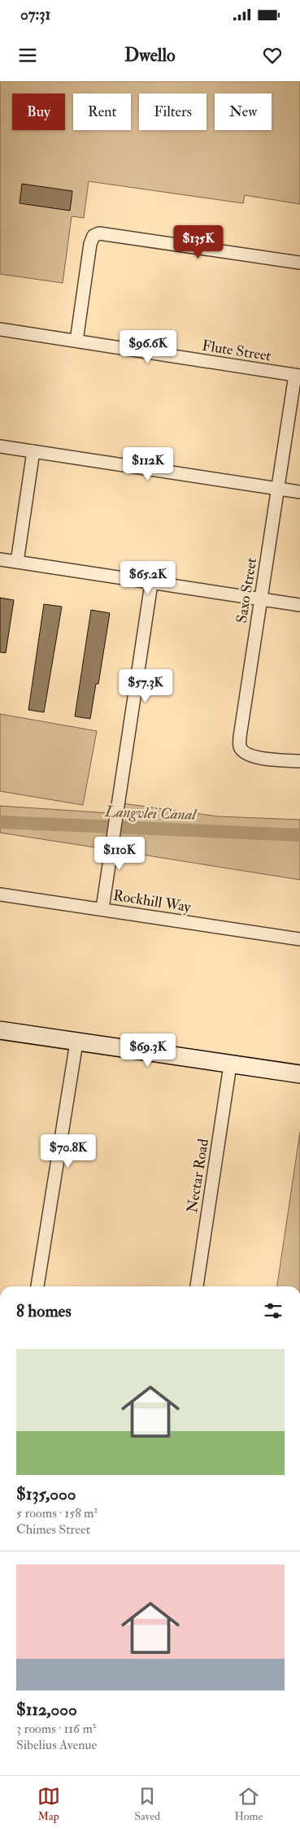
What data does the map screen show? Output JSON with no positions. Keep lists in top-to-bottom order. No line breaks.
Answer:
{"streets":{"street":["Flute Street","Saxo Street","Rockhill Way","Nectar Road"]},"crossings":[["Flute Street","Saxo Street"]],"water":["Langvlei Canal"],"page":{"status":"07:31","header":"Dwello","chip":["Buy","Rent","Filters","New"],"price":["$135K","$96.6K","$112K","$65.2K","$57.3K","$110K","$69.3K","$70.8K"],"heading":"8 homes","list":[{"name":"$135,000","note":"5 rooms · 158 m² · Chimes Street"},{"name":"$112,000","note":"3 rooms · 116 m² · Sibelius Avenue"}],"tabs":["Map","Saved","Home"]}}
